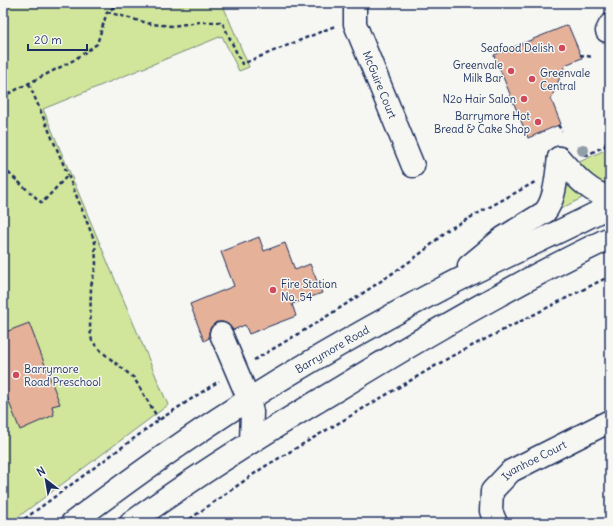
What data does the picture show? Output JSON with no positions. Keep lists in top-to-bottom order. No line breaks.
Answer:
{"streets":{"street":["McGuire Court","Barrymore Road","Ivanhoe Court"]},"places":["Seafood Delish","Greenvale Milk Bar","Greenvale Central","N2o Hair Salon","Barrymore Hot Bread & Cake Shop","Fire Station No. 54","Barrymore Road Preschool"],"scale_bar":"20 m","north":"top left"}
